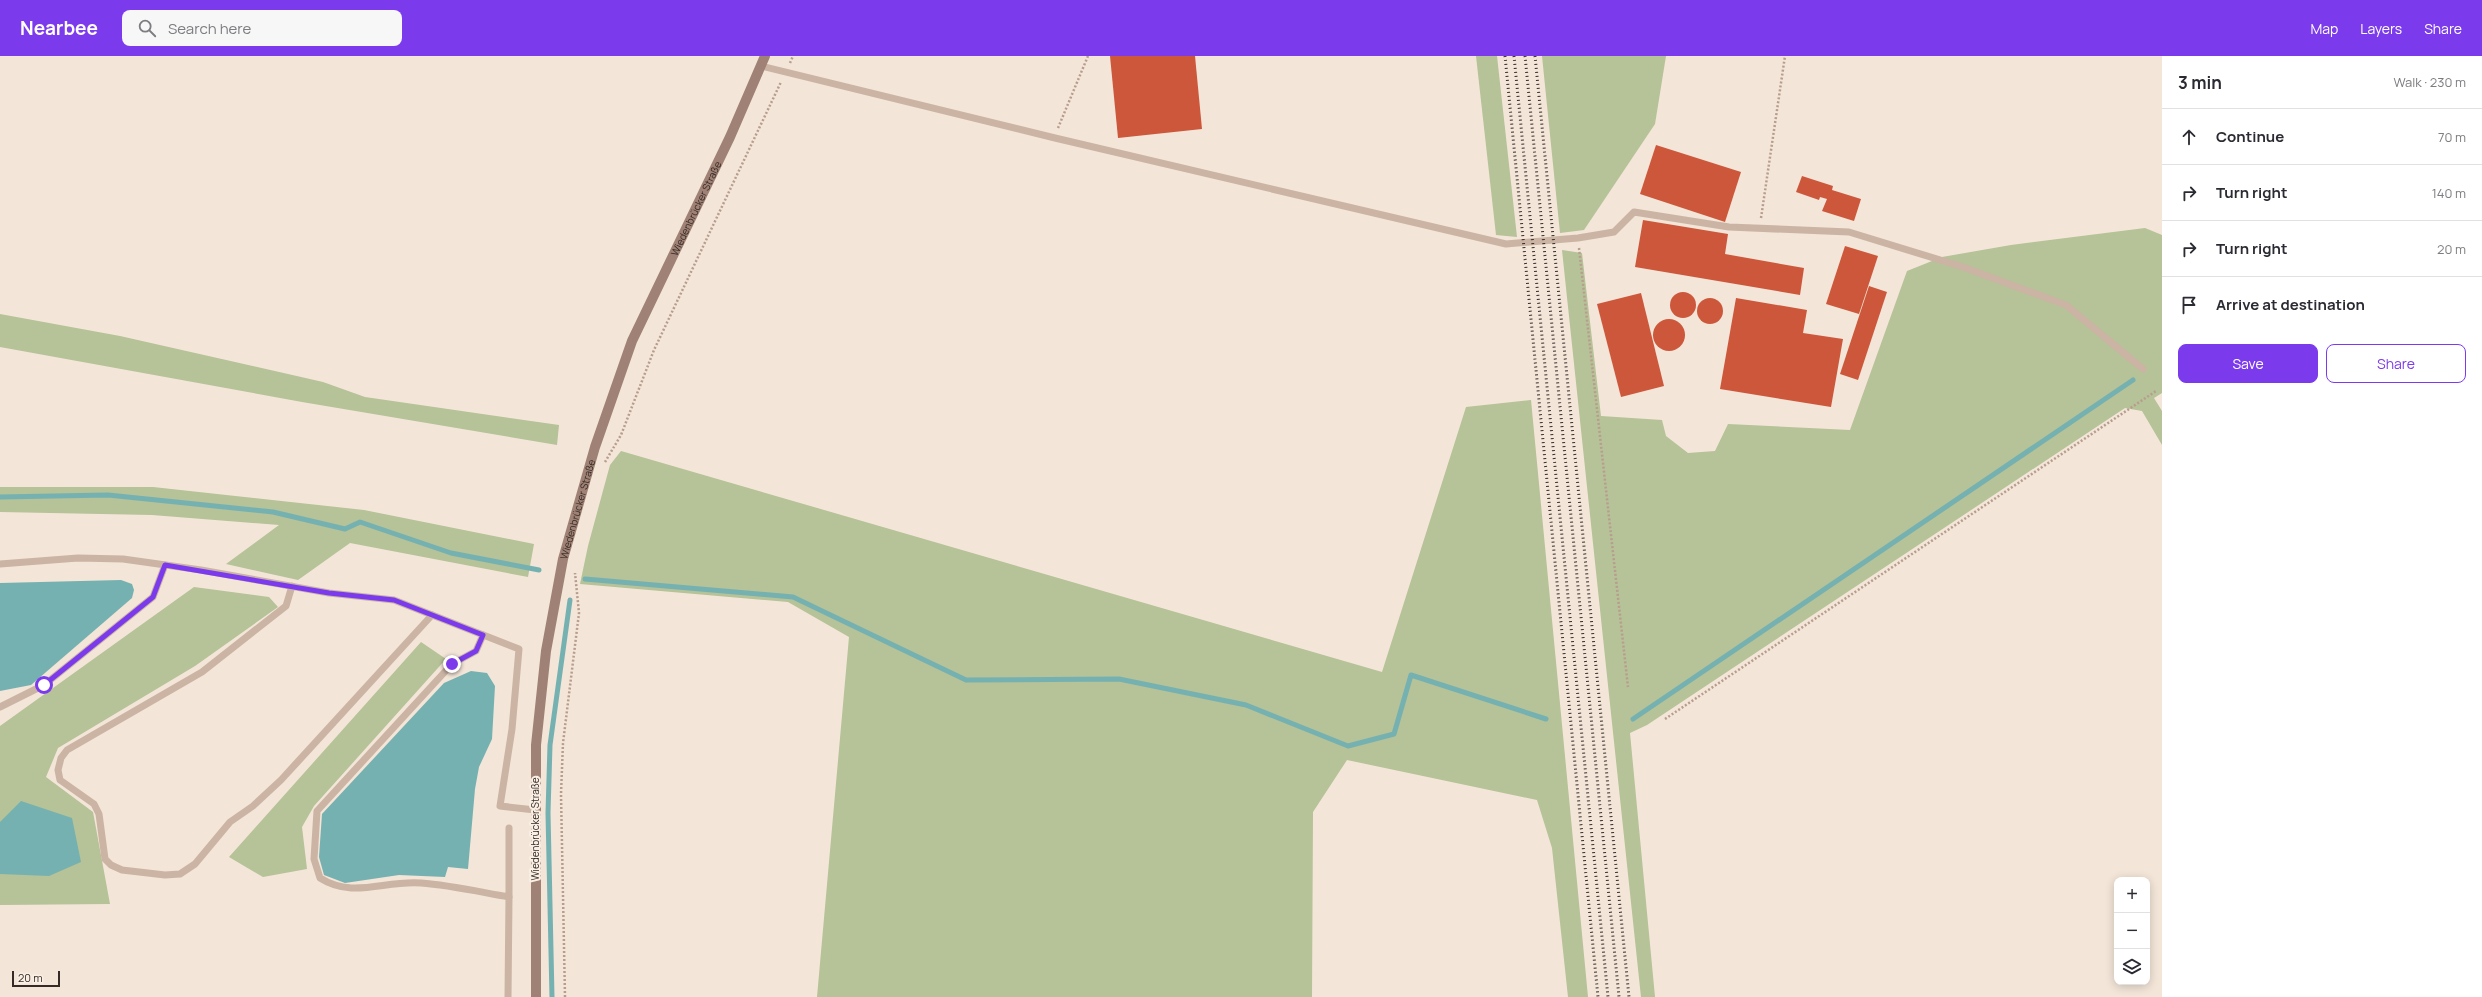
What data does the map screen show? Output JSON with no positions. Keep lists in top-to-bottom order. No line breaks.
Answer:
{"streets":{"street":["Wiedenbrücker Straße"]},"scale_bar":"20 m","page":{"header":"Nearbee","search":"Search here","nav":["Map","Layers","Share"],"heading":["3 min","Walk · 230 m"],"list":[["Continue","70 m"],["Turn right","140 m"],["Turn right","20 m"],"Arrive at destination"],"buttons":["Save","Share"],"map_buttons":["+","−"],"scale":"20 m"}}
